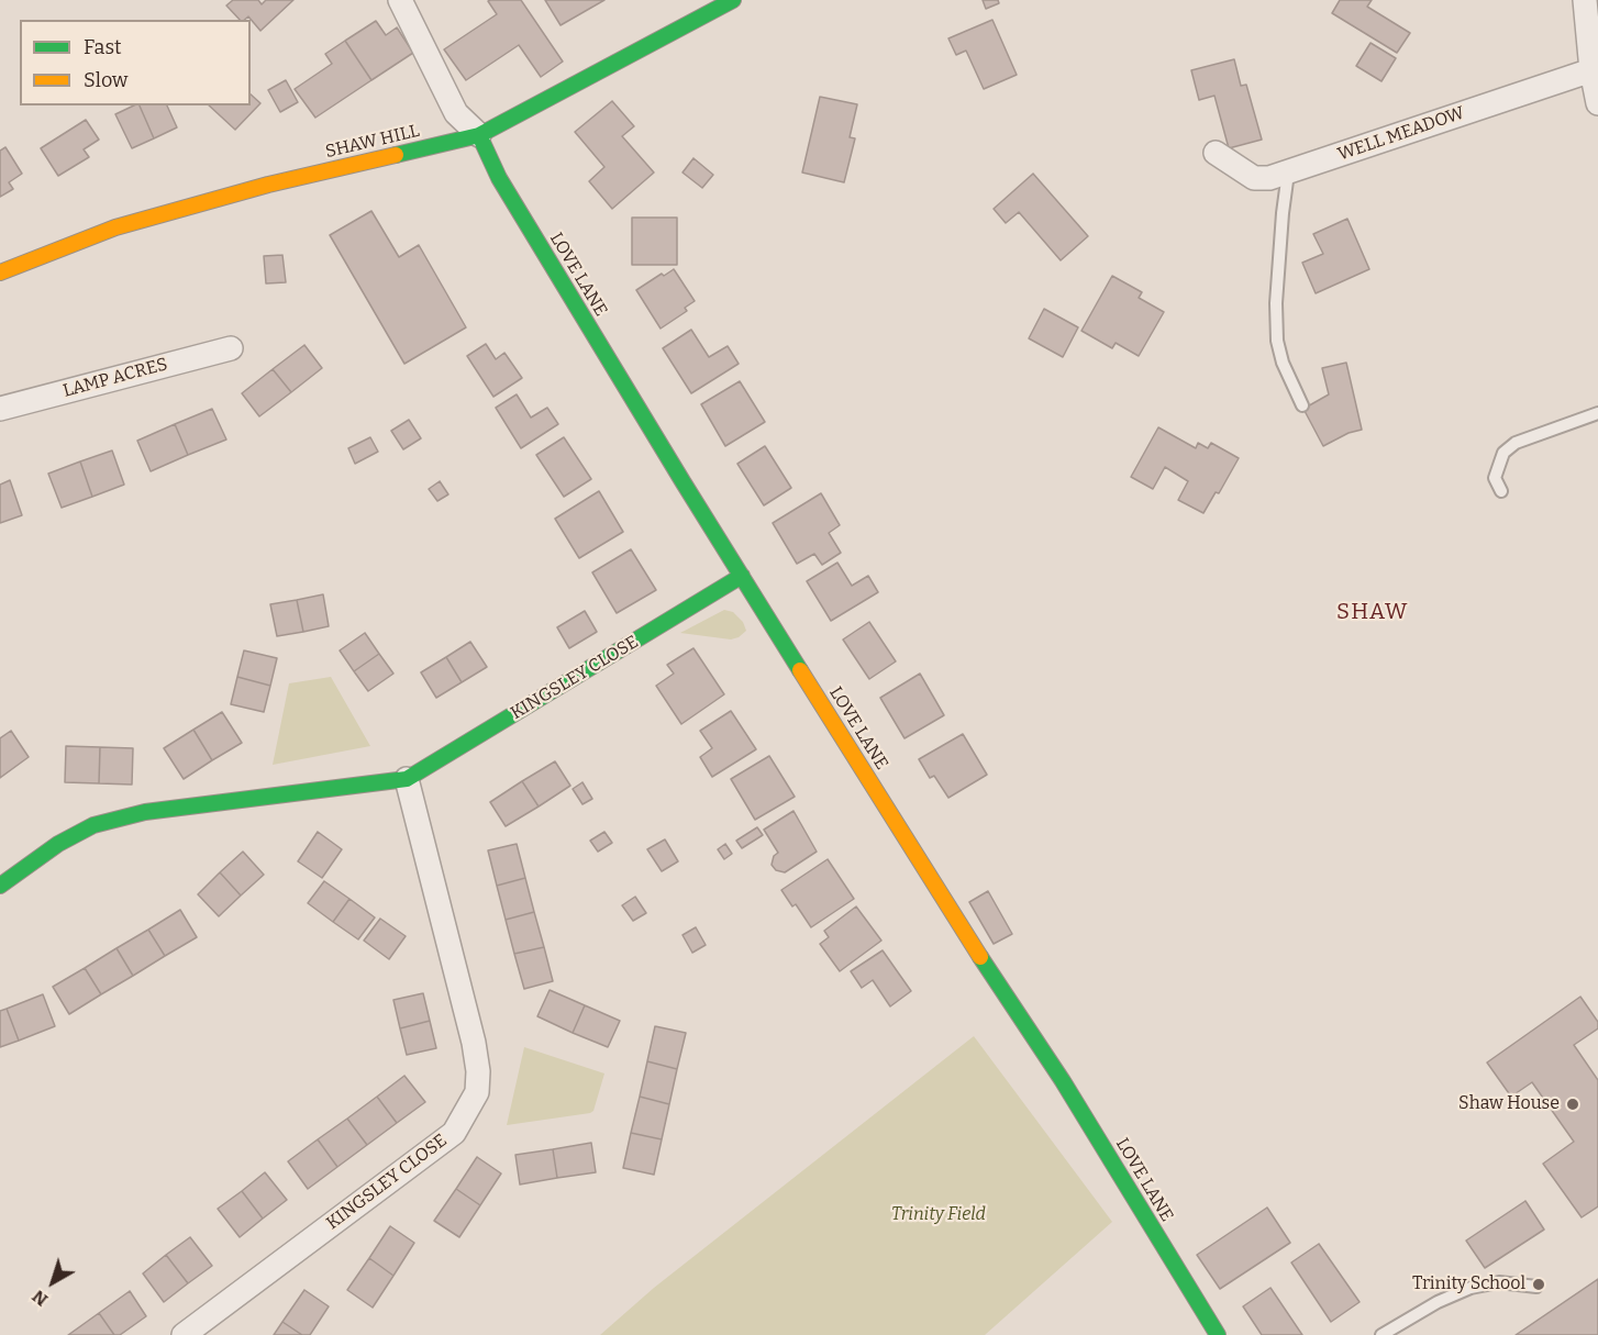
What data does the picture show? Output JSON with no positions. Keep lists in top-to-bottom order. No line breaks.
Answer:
{"streets":{"street":["WELL MEADOW","SHAW HILL","LOVE LANE","LAMP ACRES","KINGSLEY CLOSE"]},"crossings":[["SHAW HILL","LOVE LANE"],["LOVE LANE","KINGSLEY CLOSE"]],"districts":["SHAW"],"parks":["Trinity Field"],"places":["Shaw House","Trinity School"],"legend":["Fast","Slow"],"north":"bottom left"}
